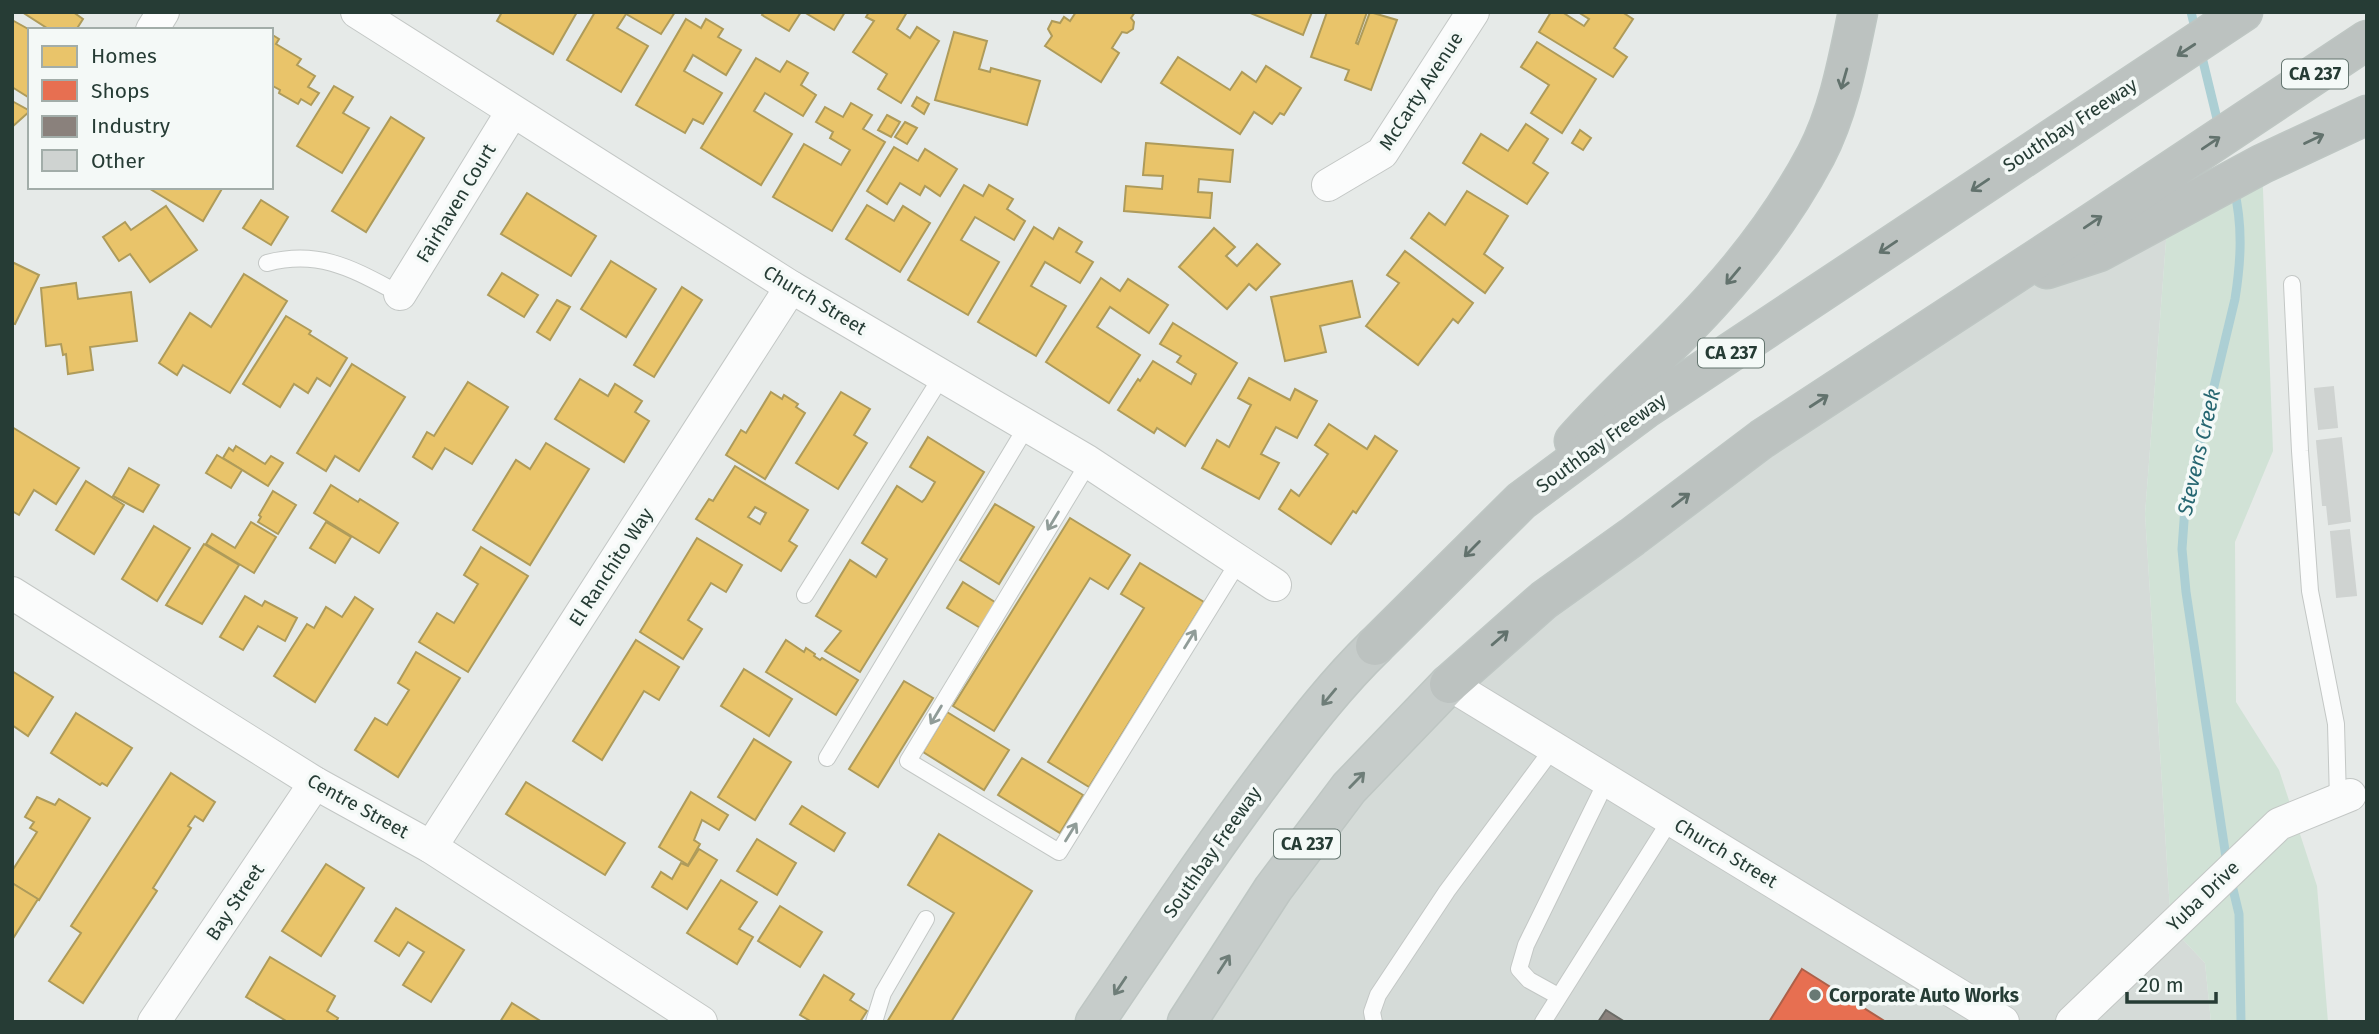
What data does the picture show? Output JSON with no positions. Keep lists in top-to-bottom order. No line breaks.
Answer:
{"streets":{"highway":["CA 237","Southbay Freeway"],"street":["McCarty Avenue","Fairhaven Court","Church Street","El Ranchito Way","Centre Street","Yuba Drive","Bay Street"]},"crossings":[["CA 237","Church Street"],["Fairhaven Court","Church Street"],["Church Street","El Ranchito Way"],["El Ranchito Way","Centre Street"],["Centre Street","Bay Street"]],"water":["Stevens Creek"],"places":["Corporate Auto Works"],"legend":["Homes","Shops","Industry","Other"],"scale_bar":"20 m"}
